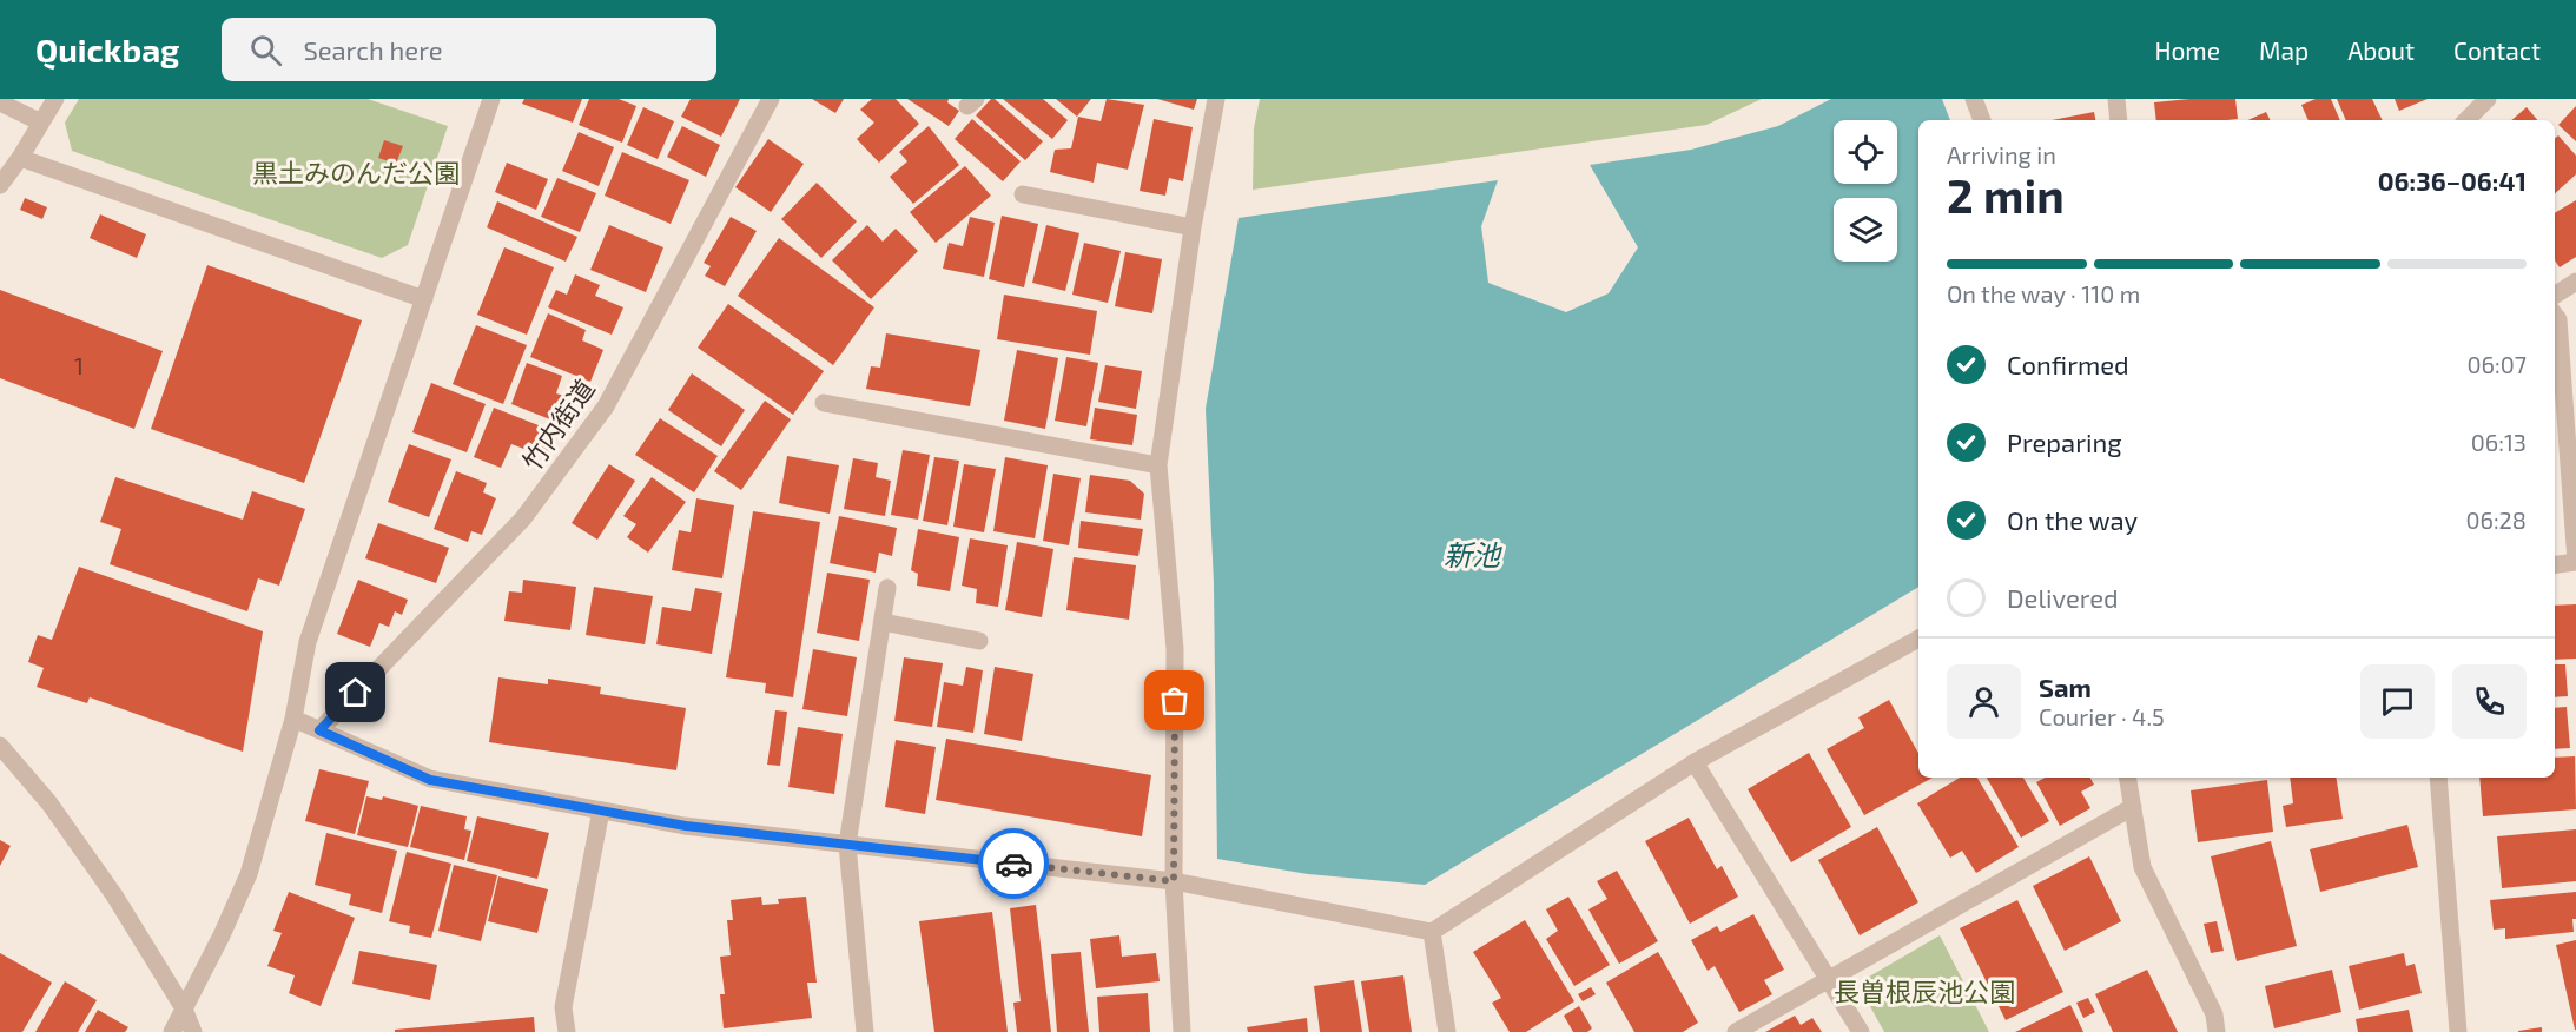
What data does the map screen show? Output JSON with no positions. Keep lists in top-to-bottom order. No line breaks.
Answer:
{"streets":{"street":["竹内街道"]},"water":["新池"],"parks":["黒土みのんだ公園","長曽根辰池公園"],"house_numbers":["1"],"page":{"header":"Quickbag","search":"Search here","nav":["Home","Map","About","Contact"],"heading":["2 min","Arriving in","06:36–06:41"],"panel":["Sam","Courier · 4.5"],"bar":"On the way · 110 m","list":[["Confirmed","06:07"],["Preparing","06:13"],["On the way","06:28"],"Delivered"]}}
